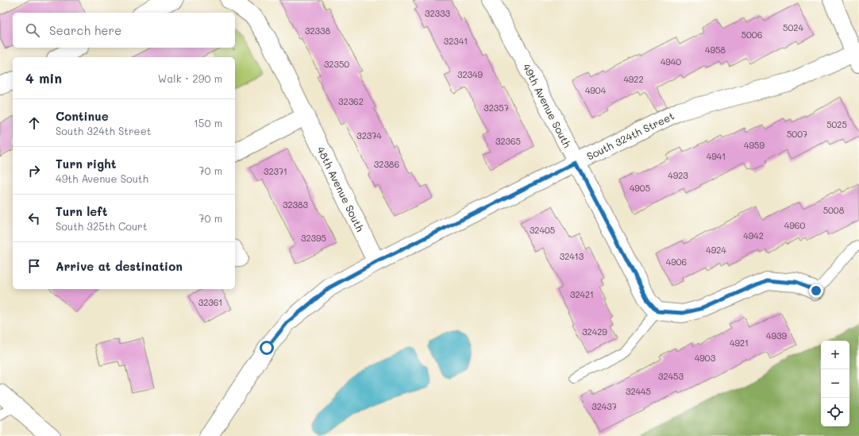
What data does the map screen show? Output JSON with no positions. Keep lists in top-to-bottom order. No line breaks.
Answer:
{"streets":{"street":["49th Avenue South","South 324th Street","48th Avenue South"]},"crossings":[["49th Avenue South","South 324th Street"],["South 324th Street","48th Avenue South"]],"house_numbers":["32333","5024","32338","5006","32341","4958","4940","32350","32349","4922","4904","32362","32357","5025","5007","32374","32365","4959","4941","32386","32371","4923","4905","32383","5008","4960","32405","4942","32395","4924","32413","4906","32421","32361","32429","4939","4921","4903","32453","32445","32437"],"page":{"search":"Search here","heading":["4 min","Walk · 290 m"],"list":[["Continue","South 324th Street","150 m"],["Turn right","49th Avenue South","70 m"],["Turn left","South 325th Court","70 m"],"Arrive at destination"],"map_buttons":["+","−"]}}
